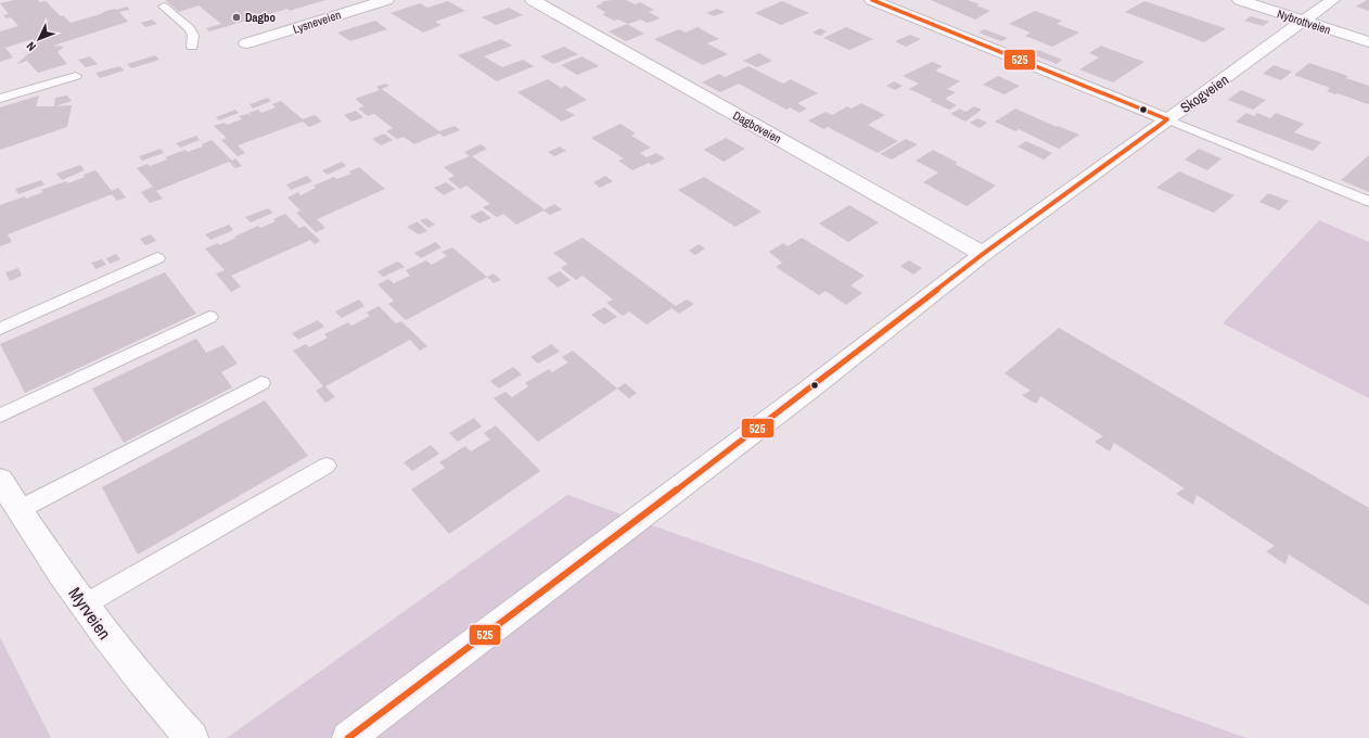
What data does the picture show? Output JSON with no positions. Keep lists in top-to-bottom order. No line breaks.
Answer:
{"streets":{"street":["Lysneveien","Nybrottveien","Skogveien","Dagboveien","Myrveien"]},"crossings":[["Nybrottveien","Skogveien"],["Skogveien","Dagboveien"]],"places":["Dagbo"],"lines":["transit line 525"],"north":"bottom left"}
